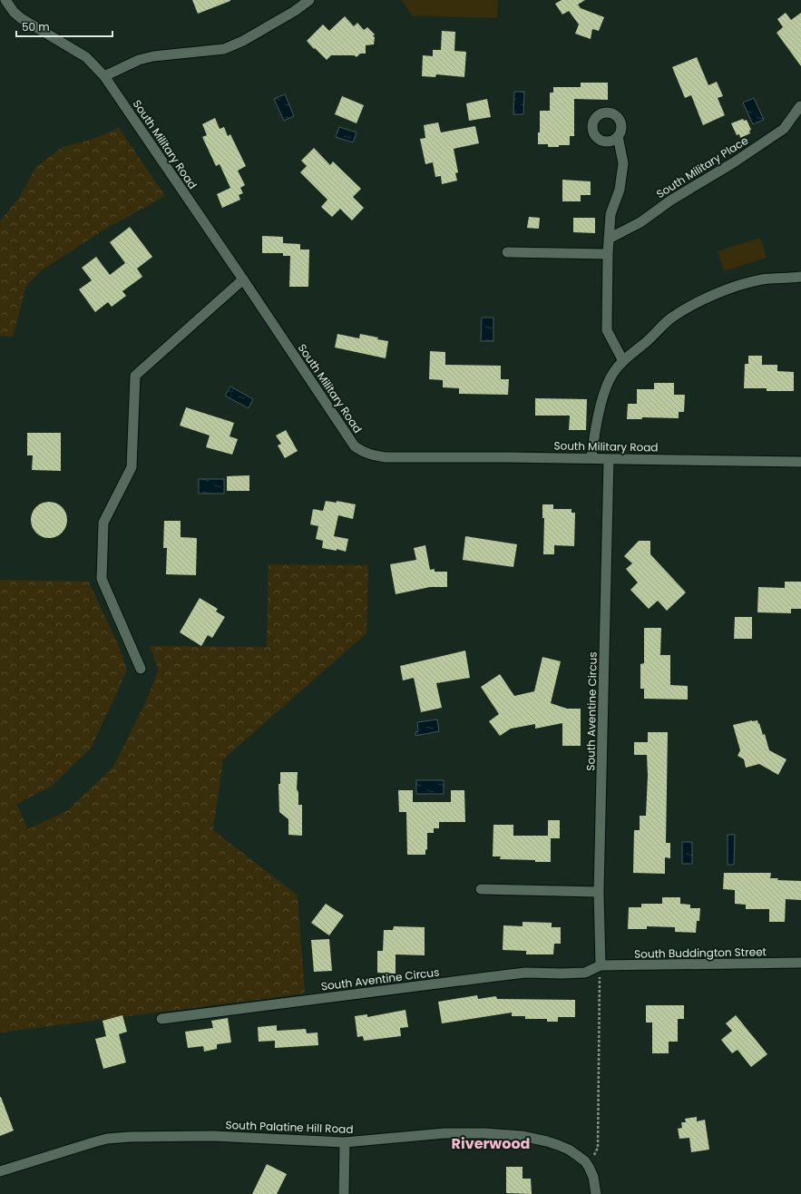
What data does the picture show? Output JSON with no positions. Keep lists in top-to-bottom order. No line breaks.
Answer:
{"streets":{"street":["South Military Road","South Military Place","South Aventine Circus","South Buddington Street","South Palatine Hill Road"]},"crossings":[["South Military Road","South Aventine Circus"],["South Aventine Circus","South Buddington Street"]],"districts":["Riverwood"],"scale_bar":"50 m"}
